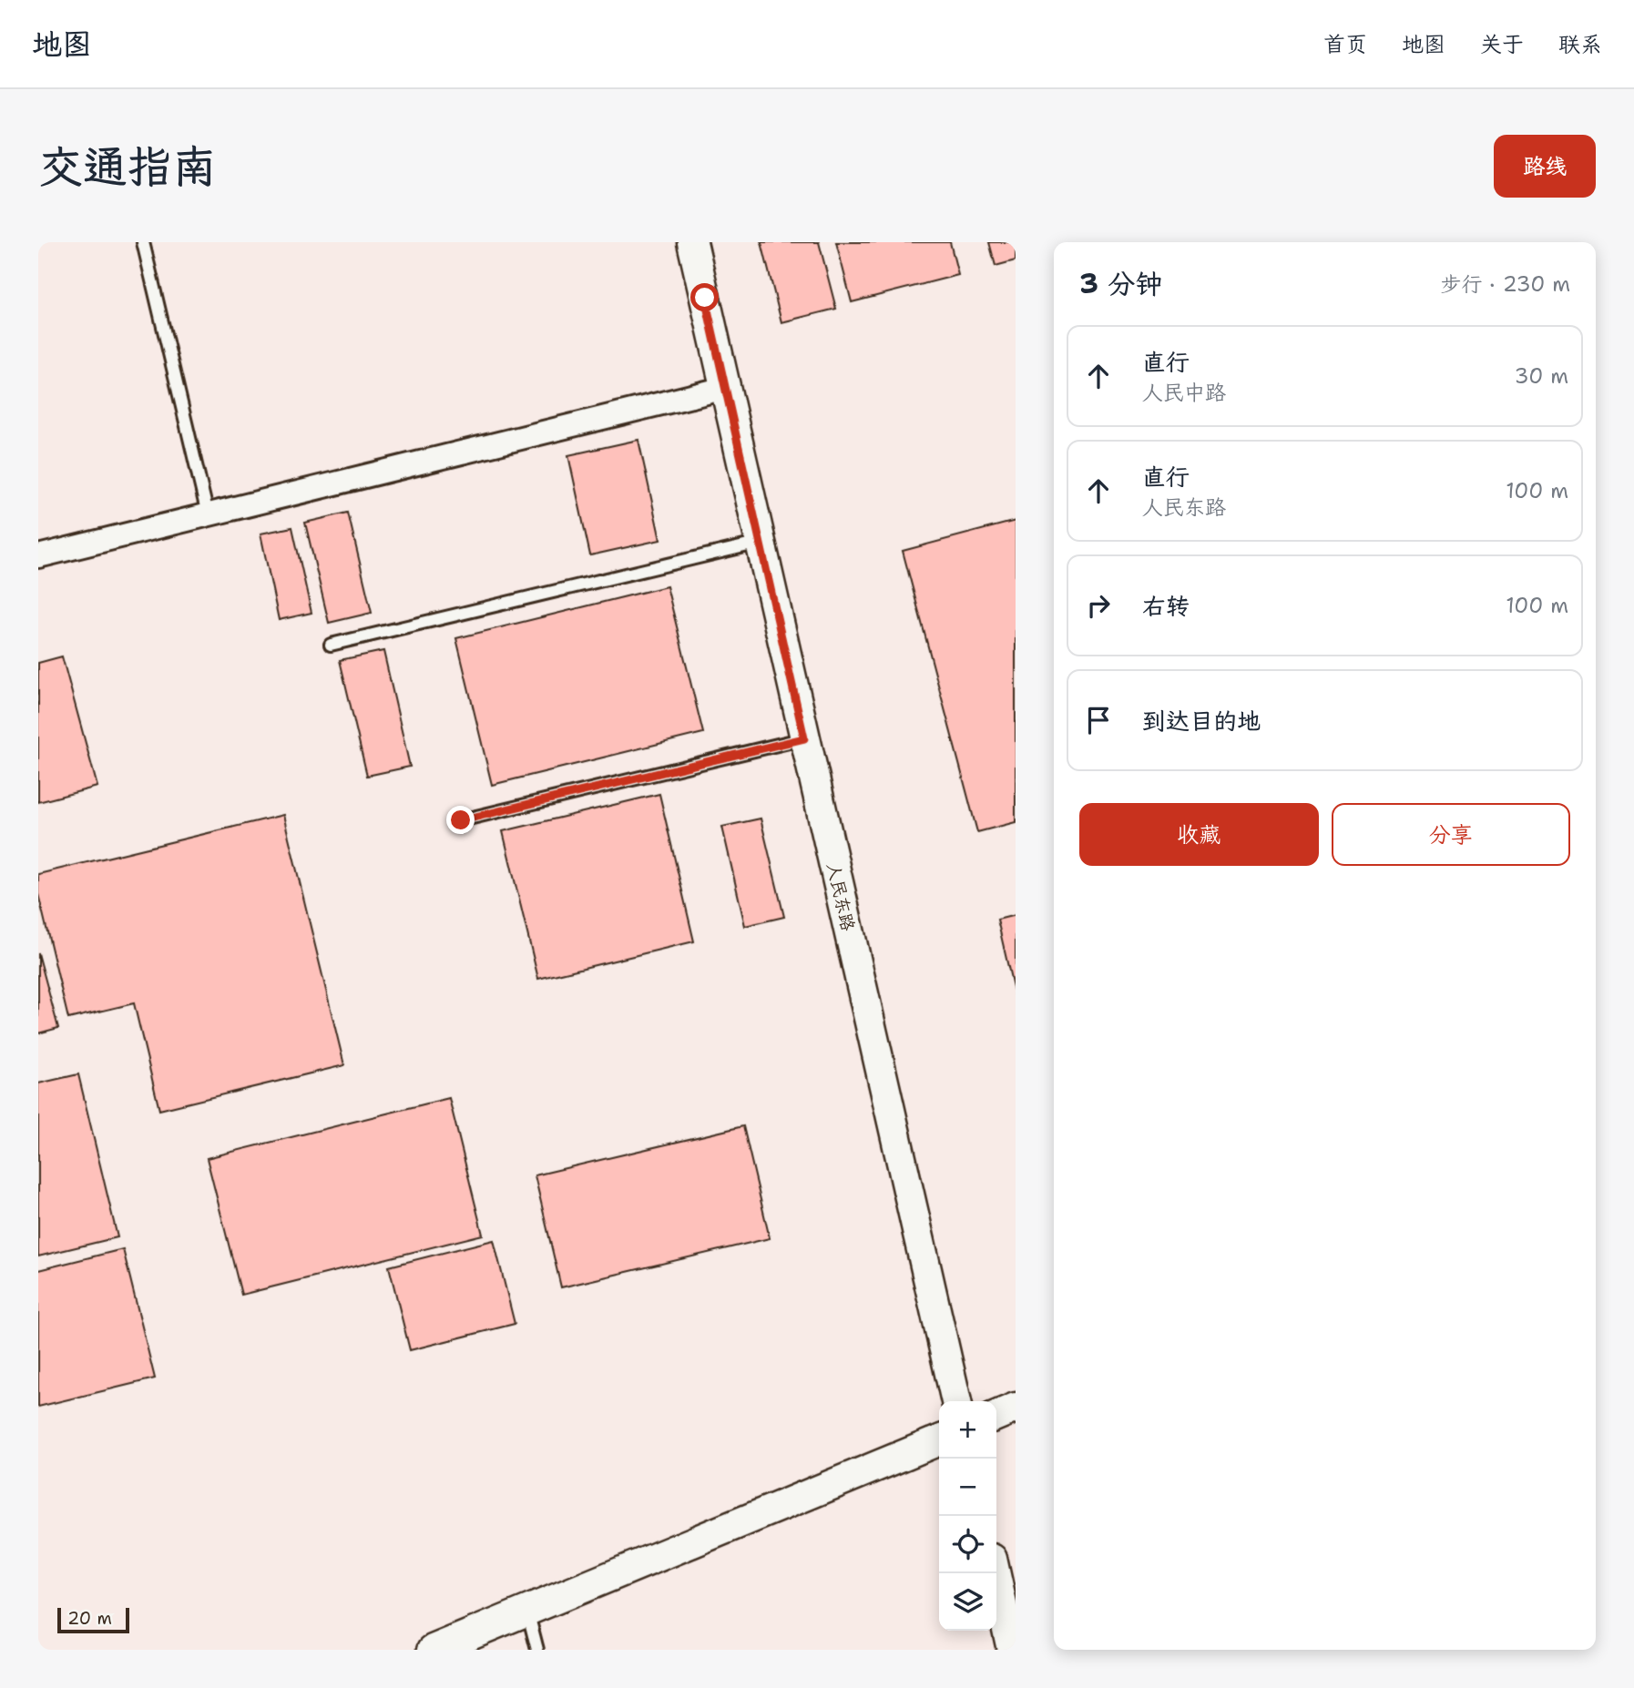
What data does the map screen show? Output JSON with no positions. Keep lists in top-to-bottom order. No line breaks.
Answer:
{"streets":{"street":["人民东路"]},"scale_bar":"20 m","page":{"header":"地图","nav":["首页","地图","关于","联系"],"buttons":["路线",["收藏","分享"]],"title":"交通指南","heading":["3 分钟","步行 · 230 m"],"list":[["直行","人民中路","30 m"],["直行","人民东路","100 m"],["右转","100 m"],"到达目的地"],"map_buttons":["+","−"],"scale":"20 m"}}
